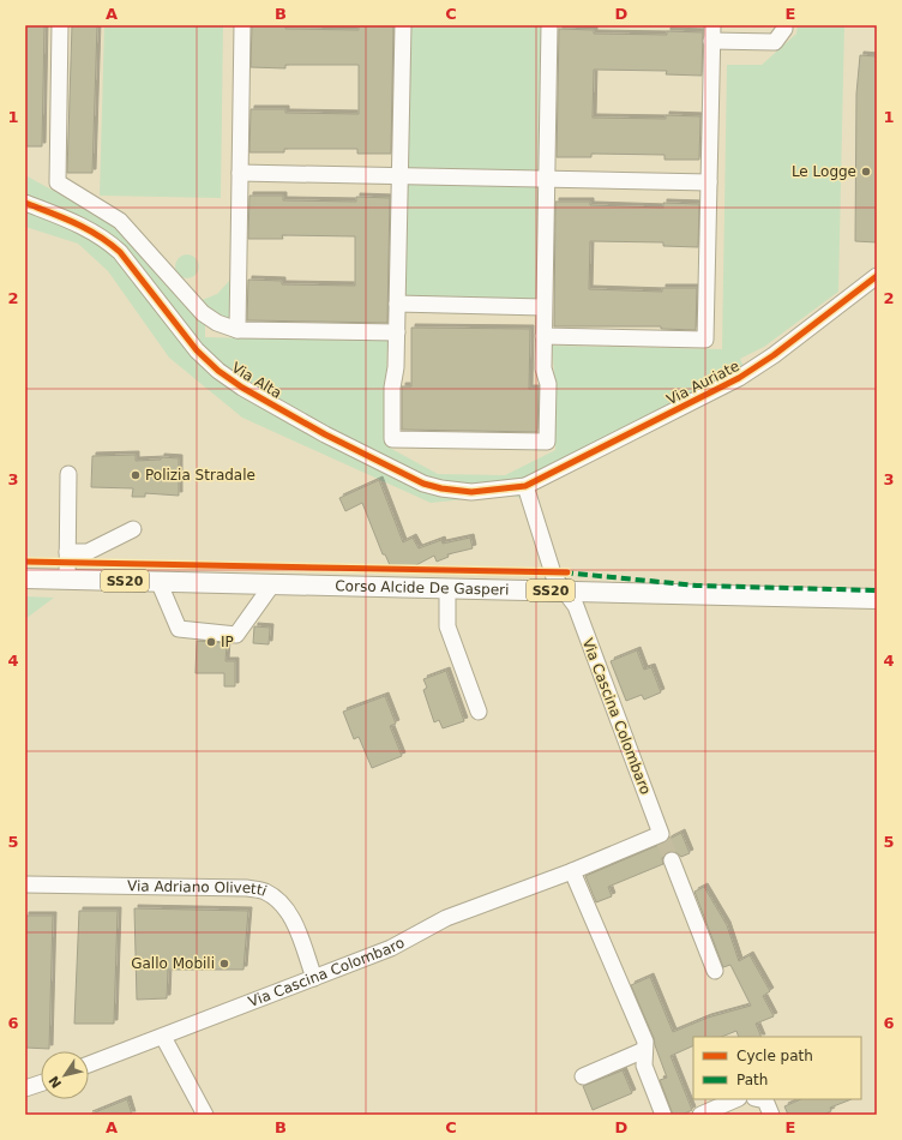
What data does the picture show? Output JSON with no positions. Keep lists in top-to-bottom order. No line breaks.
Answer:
{"streets":{"main road":["SS20","Corso Alcide De Gasperi"],"street":["Via Alta","Via Auriate","Via Cascina Colombaro","Via Adriano Olivetti"]},"crossings":[["Via Alta","Via Auriate"],["Corso Alcide De Gasperi","Via Cascina Colombaro"],["Via Cascina Colombaro","Via Adriano Olivetti"]],"places":["Le Logge","Polizia Stradale","IP","Gallo Mobili"],"legend":["Cycle path","Path"],"north":"bottom left","grid":{"columns":["A","B","C","D","E"],"rows":["1","2","3","4","5","6"]}}
